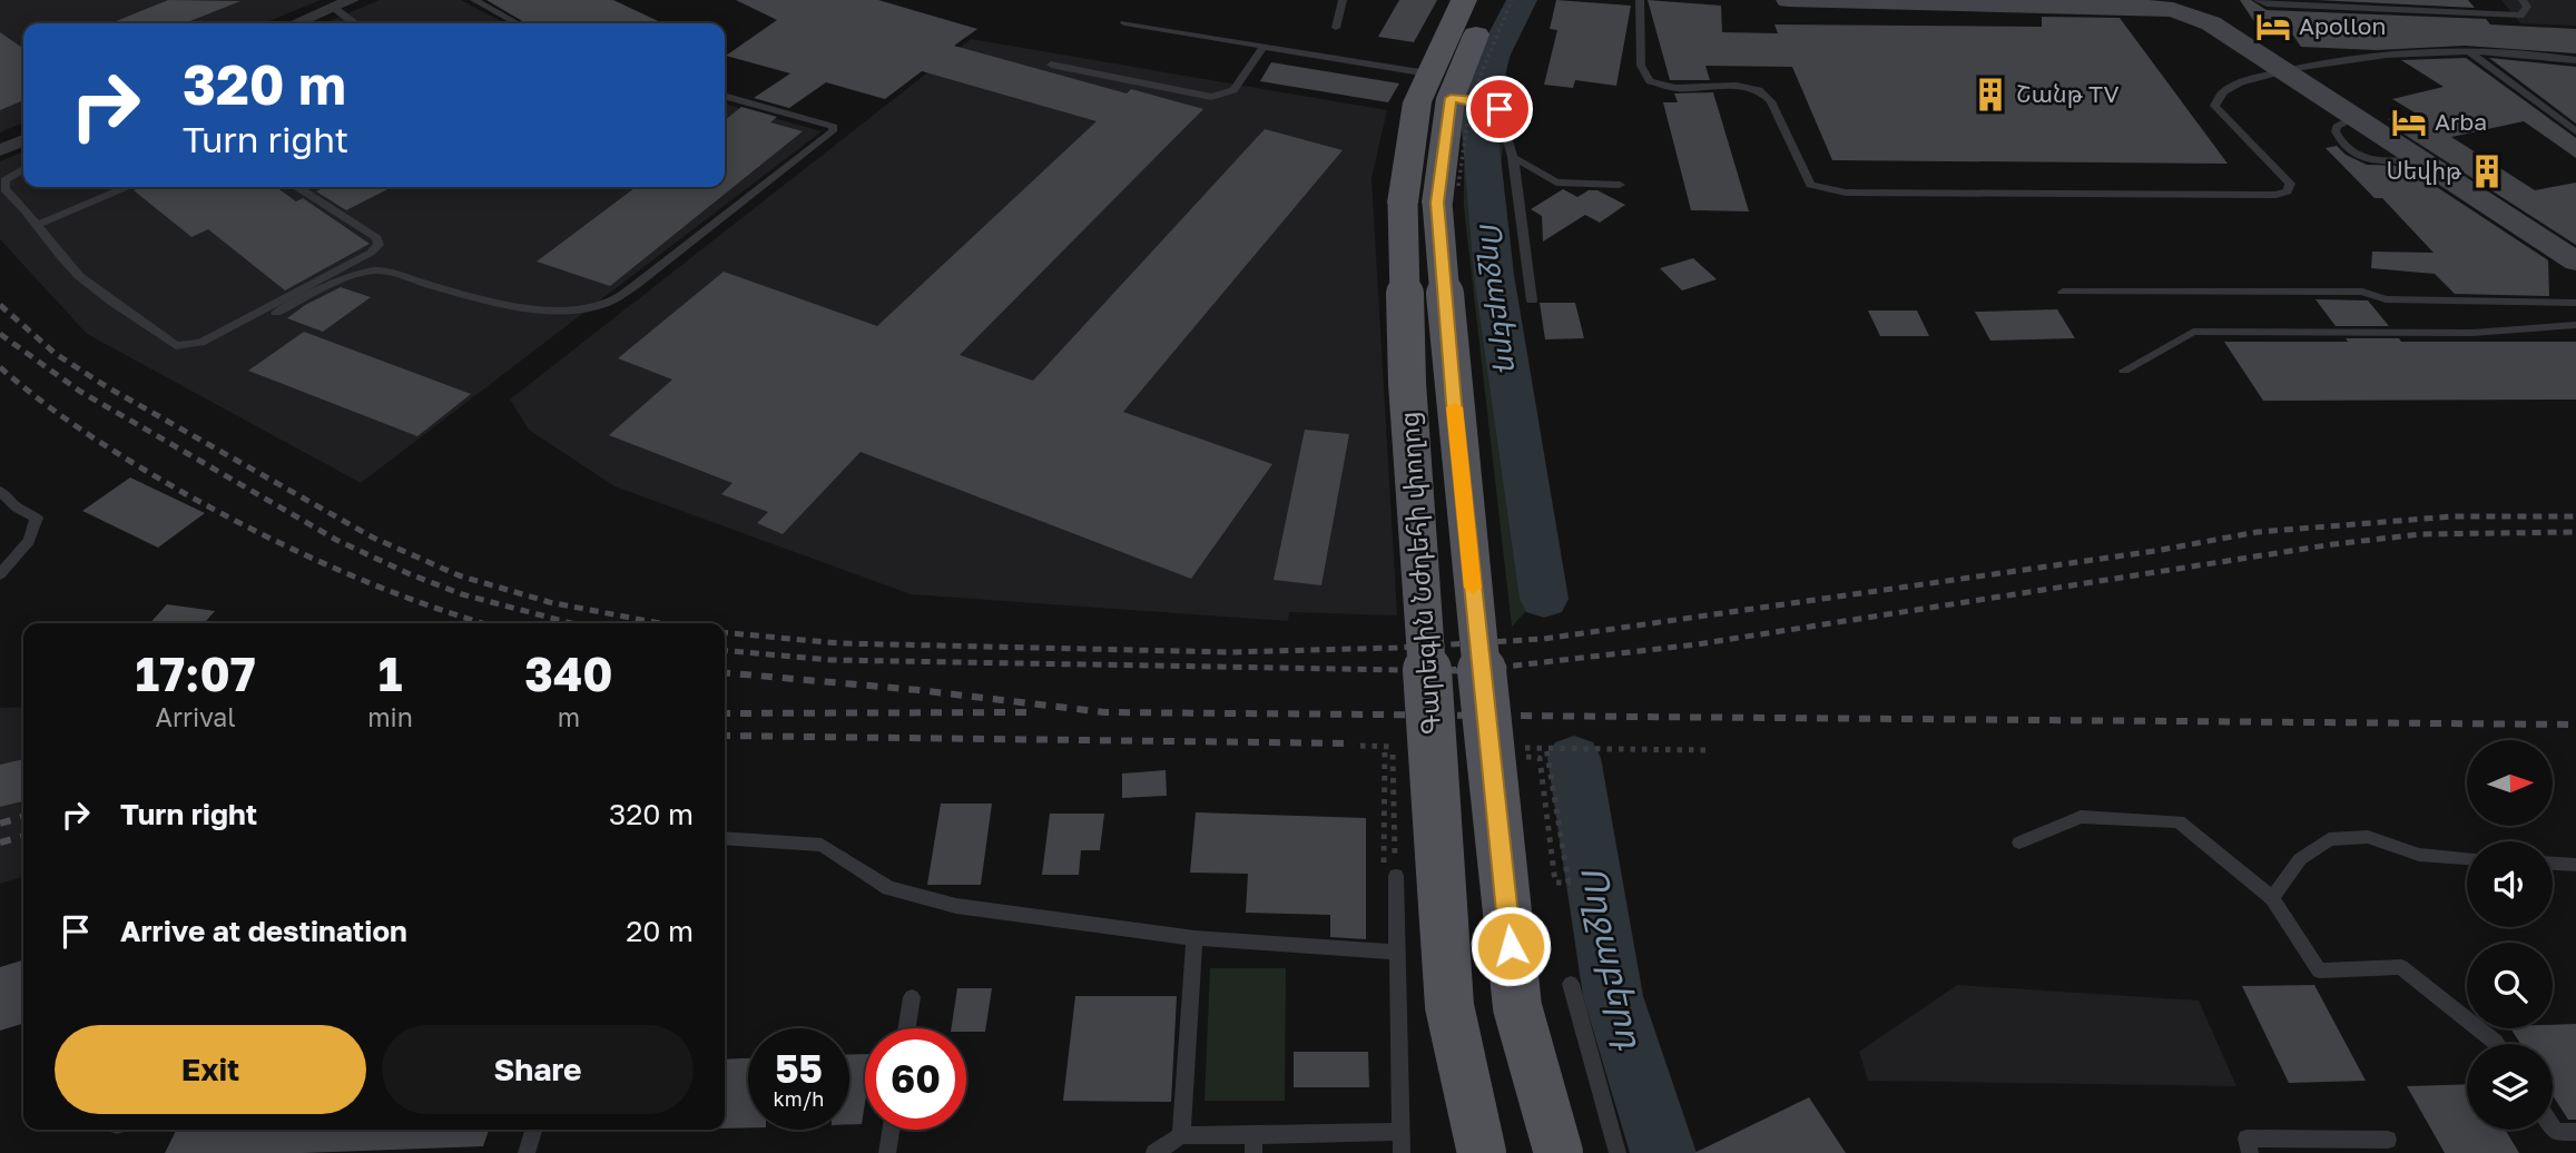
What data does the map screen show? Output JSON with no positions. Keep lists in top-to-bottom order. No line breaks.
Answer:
{"streets":{"main road":["Գարեգին Նժդեհի փողոց"]},"water":["Ողջաբերդ"],"places":{"hotel":["Apollon","Arba"],"building":["Շանթ TV","Սեվիթ"]},"north":"right","page":{"turn":["320 m","Turn right"],"eta":["17:07","Arrival","1","min","340","m"],"list":[{"name":"Turn right","value":"320 m"},{"name":"Arrive at destination","value":"20 m"}],"buttons":["Exit","Share"],"speed":"55 km/h","limit":"60"}}
